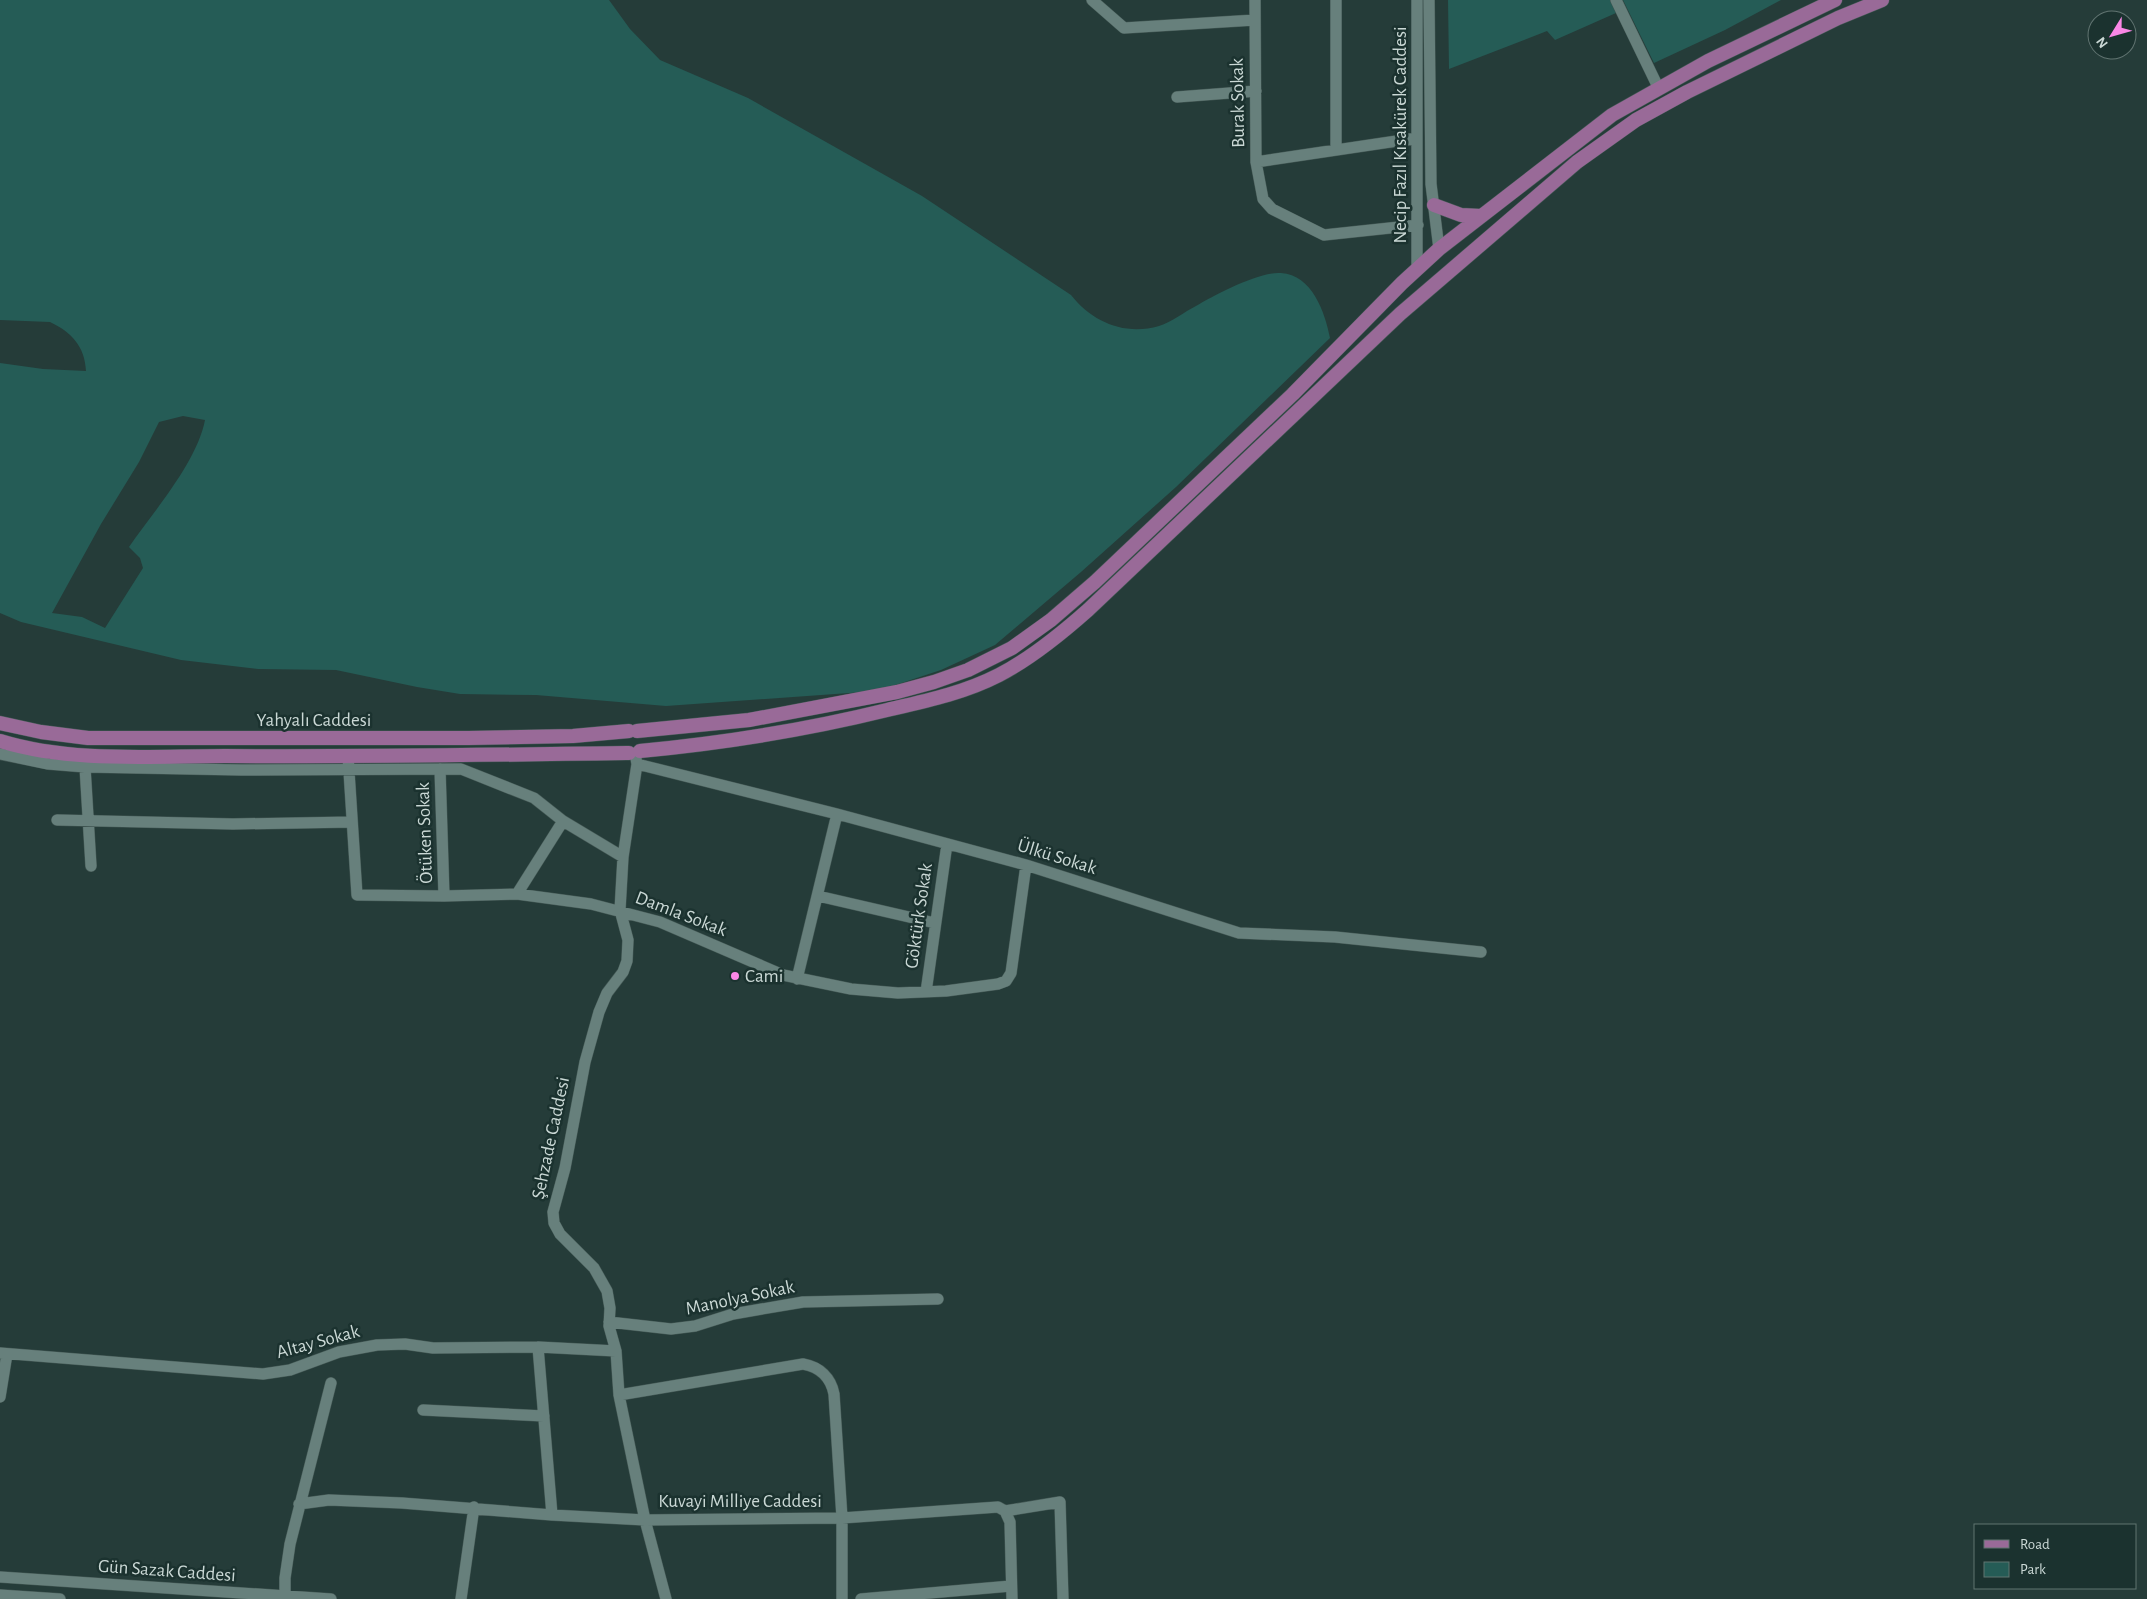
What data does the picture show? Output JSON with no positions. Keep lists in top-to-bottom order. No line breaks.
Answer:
{"streets":{"main road":["Yahyalı Caddesi"],"street":["Burak Sokak","Necip Fazıl Kısakürek Caddesi","Ötüken Sokak","Ülkü Sokak","Damla Sokak","Göktürk Sokak","Şehzade Caddesi","Manolya Sokak","Altay Sokak","Kuvayi Milliye Caddesi","Gün Sazak Caddesi"]},"crossings":[["Burak Sokak","Necip Fazıl Kısakürek Caddesi"],["Necip Fazıl Kısakürek Caddesi","Yahyalı Caddesi"],["Yahyalı Caddesi","Ülkü Sokak"],["Yahyalı Caddesi","Damla Sokak"],["Yahyalı Caddesi","Şehzade Caddesi"],["Ötüken Sokak","Damla Sokak"],["Ülkü Sokak","Damla Sokak"],["Ülkü Sokak","Göktürk Sokak"],["Ülkü Sokak","Şehzade Caddesi"],["Damla Sokak","Göktürk Sokak"],["Damla Sokak","Şehzade Caddesi"],["Şehzade Caddesi","Manolya Sokak"],["Şehzade Caddesi","Altay Sokak"],["Şehzade Caddesi","Kuvayi Milliye Caddesi"]],"places":["Cami"],"legend":["Road","Park"],"north":"bottom left"}
